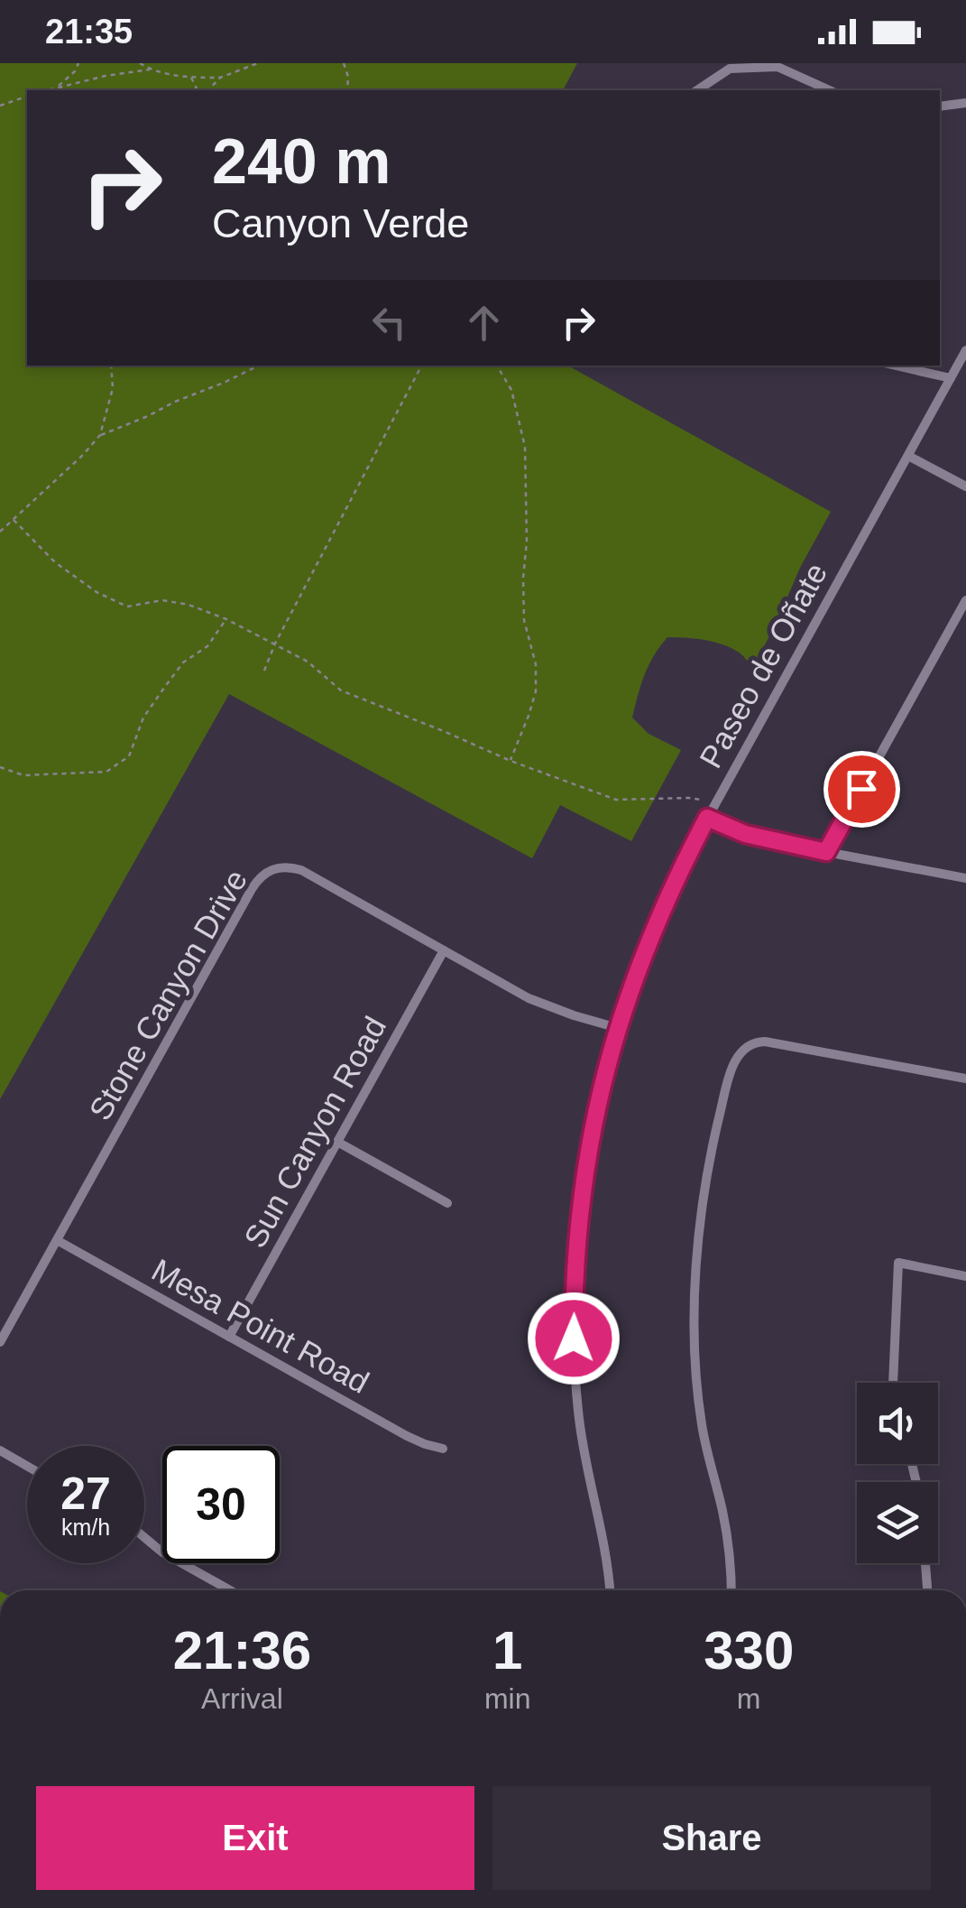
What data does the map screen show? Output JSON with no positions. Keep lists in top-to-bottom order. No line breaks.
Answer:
{"streets":{"street":["Paseo de Oñate","Stone Canyon Drive","Sun Canyon Road","Mesa Point Road"]},"crossings":[["Paseo de Oñate","Stone Canyon Drive"],["Stone Canyon Drive","Sun Canyon Road"],["Stone Canyon Drive","Mesa Point Road"],["Sun Canyon Road","Mesa Point Road"]],"page":{"status":"21:35","turn":["240 m","Canyon Verde"],"speed":"27 km/h","limit":"30","eta":["21:36","Arrival","1","min","330","m"],"buttons":["Exit","Share"]}}
